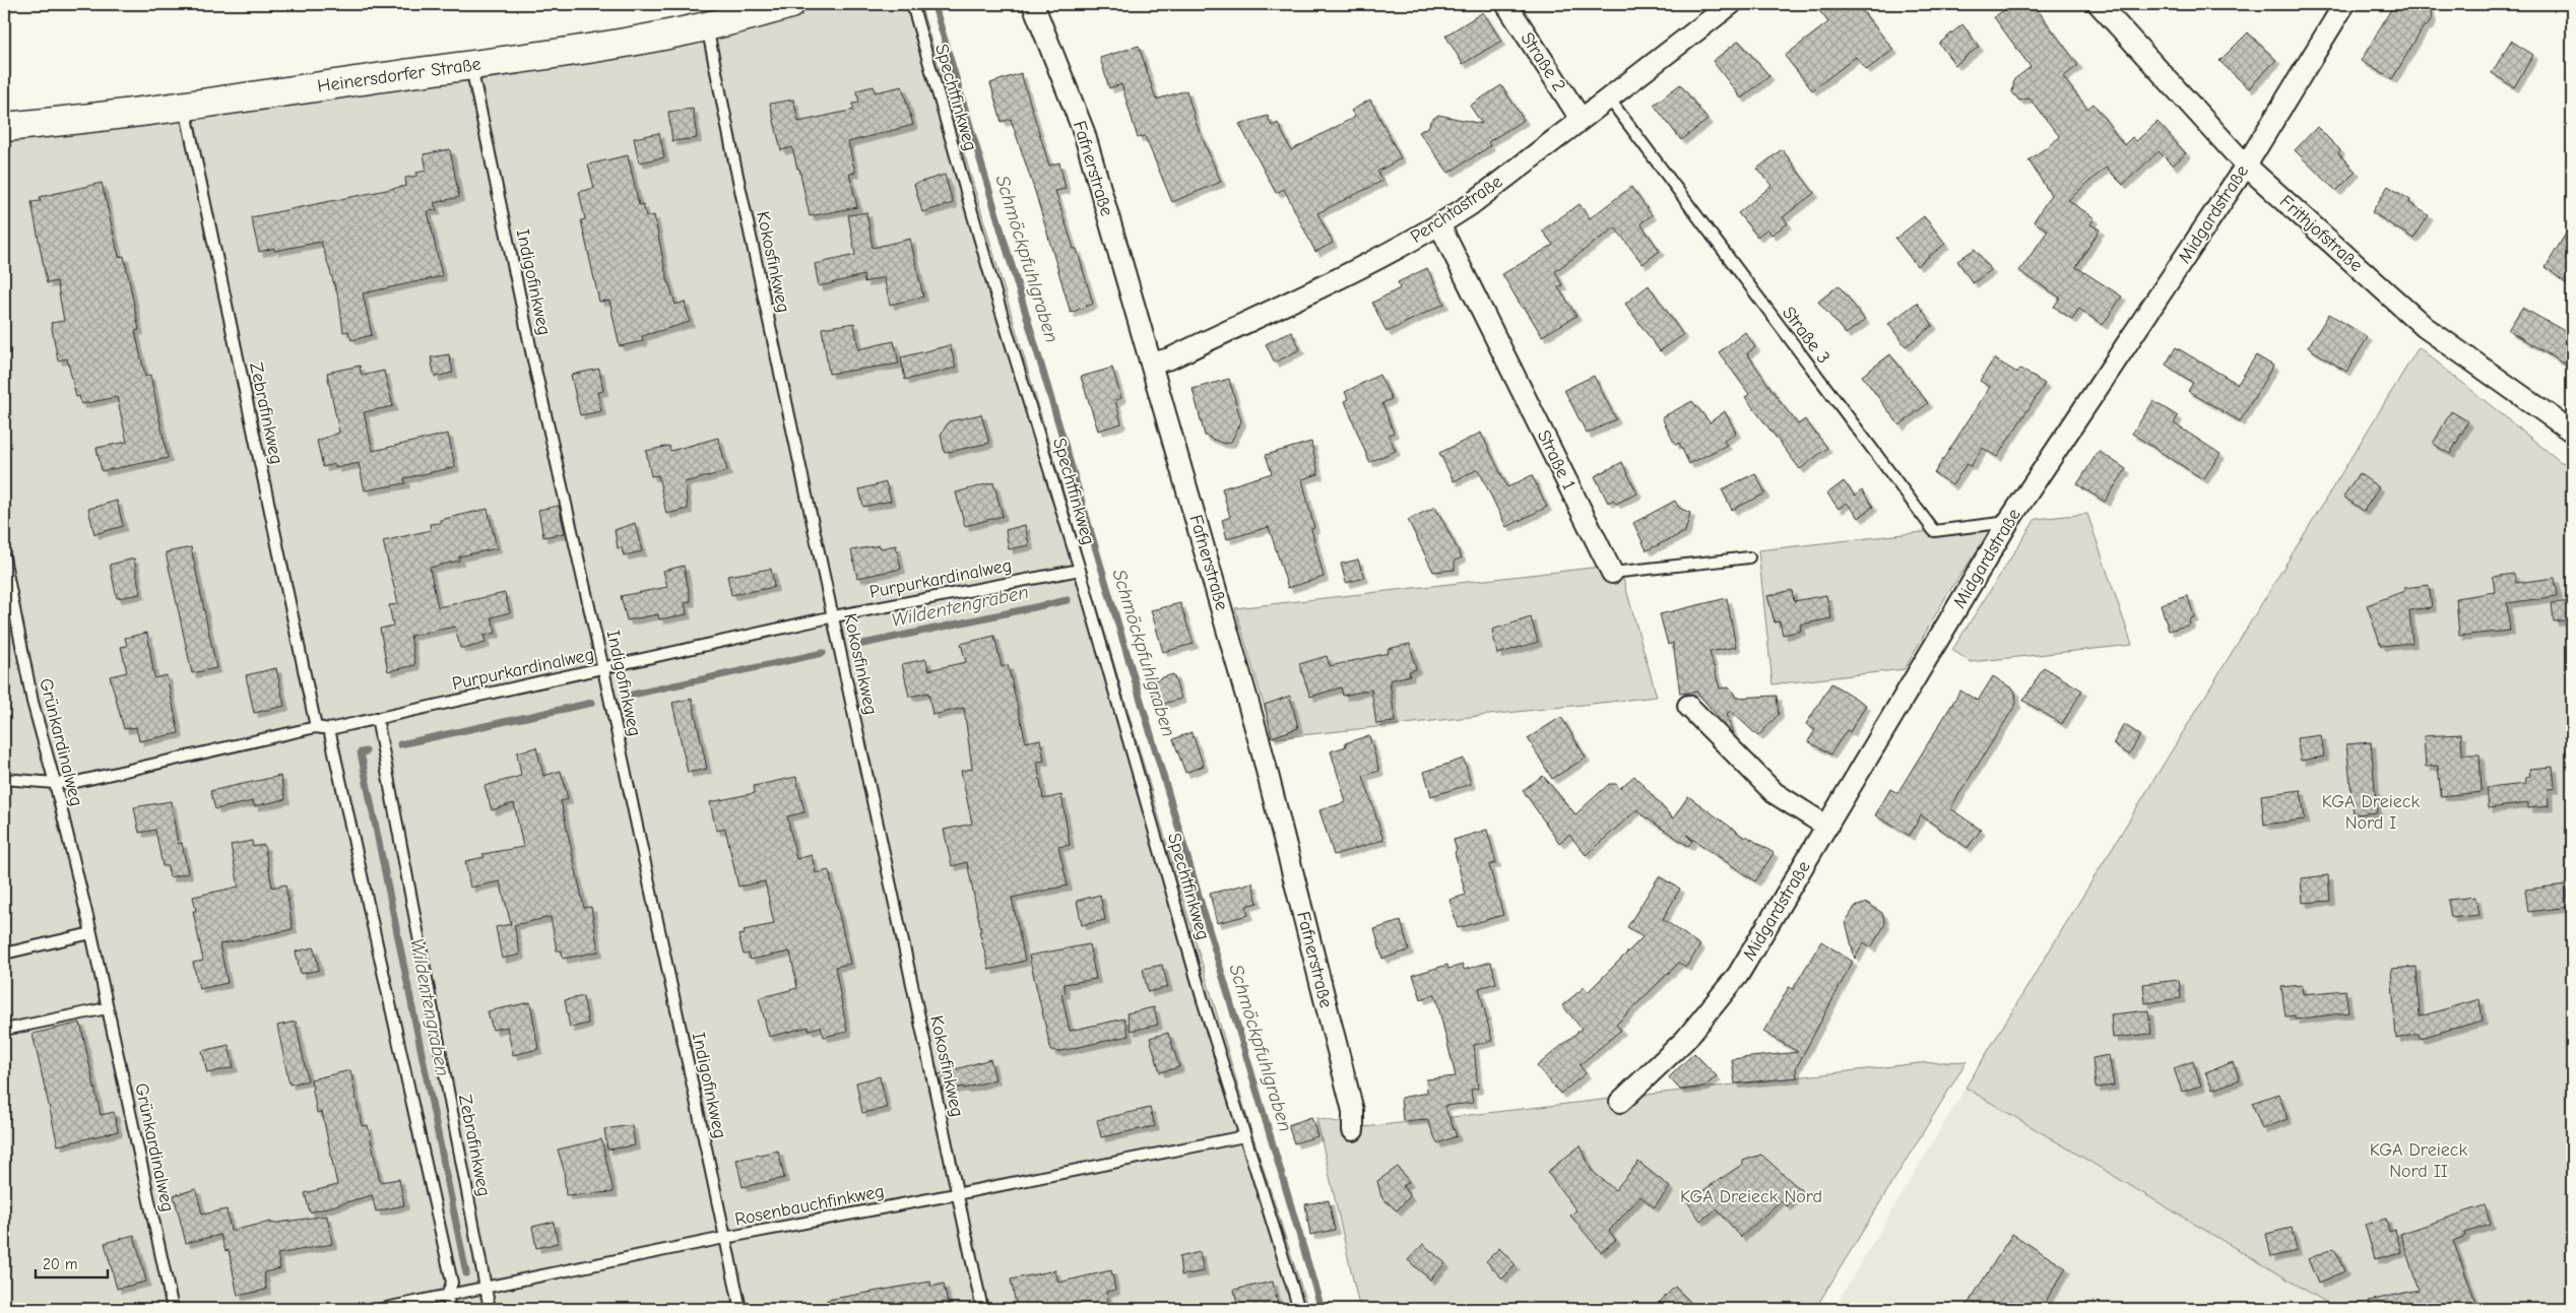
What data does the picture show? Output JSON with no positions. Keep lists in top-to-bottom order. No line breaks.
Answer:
{"streets":{"main road":["Heinersdorfer Straße"],"street":["Straße 2","Fafnerstraße","Perchtastraße","Midgardstraße","Frithjofstraße","Straße 1"],"lane":["Spechtfinkweg","Kokosfinkweg","Indigofinkweg","Straße 3","Zebrafinkweg","Purpurkardinalweg","Grünkardinalweg","Rosenbauchfinkweg"]},"crossings":[["Straße 2","Perchtastraße"],["Heinersdorfer Straße","Kokosfinkweg"],["Heinersdorfer Straße","Indigofinkweg"],["Heinersdorfer Straße","Zebrafinkweg"],["Spechtfinkweg","Purpurkardinalweg"],["Spechtfinkweg","Rosenbauchfinkweg"],["Fafnerstraße","Perchtastraße"],["Perchtastraße","Straße 3"],["Perchtastraße","Straße 1"],["Midgardstraße","Frithjofstraße"],["Midgardstraße","Straße 3"],["Kokosfinkweg","Purpurkardinalweg"],["Kokosfinkweg","Rosenbauchfinkweg"],["Indigofinkweg","Purpurkardinalweg"],["Indigofinkweg","Rosenbauchfinkweg"],["Zebrafinkweg","Purpurkardinalweg"],["Zebrafinkweg","Rosenbauchfinkweg"],["Purpurkardinalweg","Grünkardinalweg"]],"water":["Schmöckpfuhlgraben","Wildentengraben"],"parks":["KGA Dreieck Nord I","KGA Dreieck Nord II","KGA Dreieck Nord"],"scale_bar":"20 m"}
